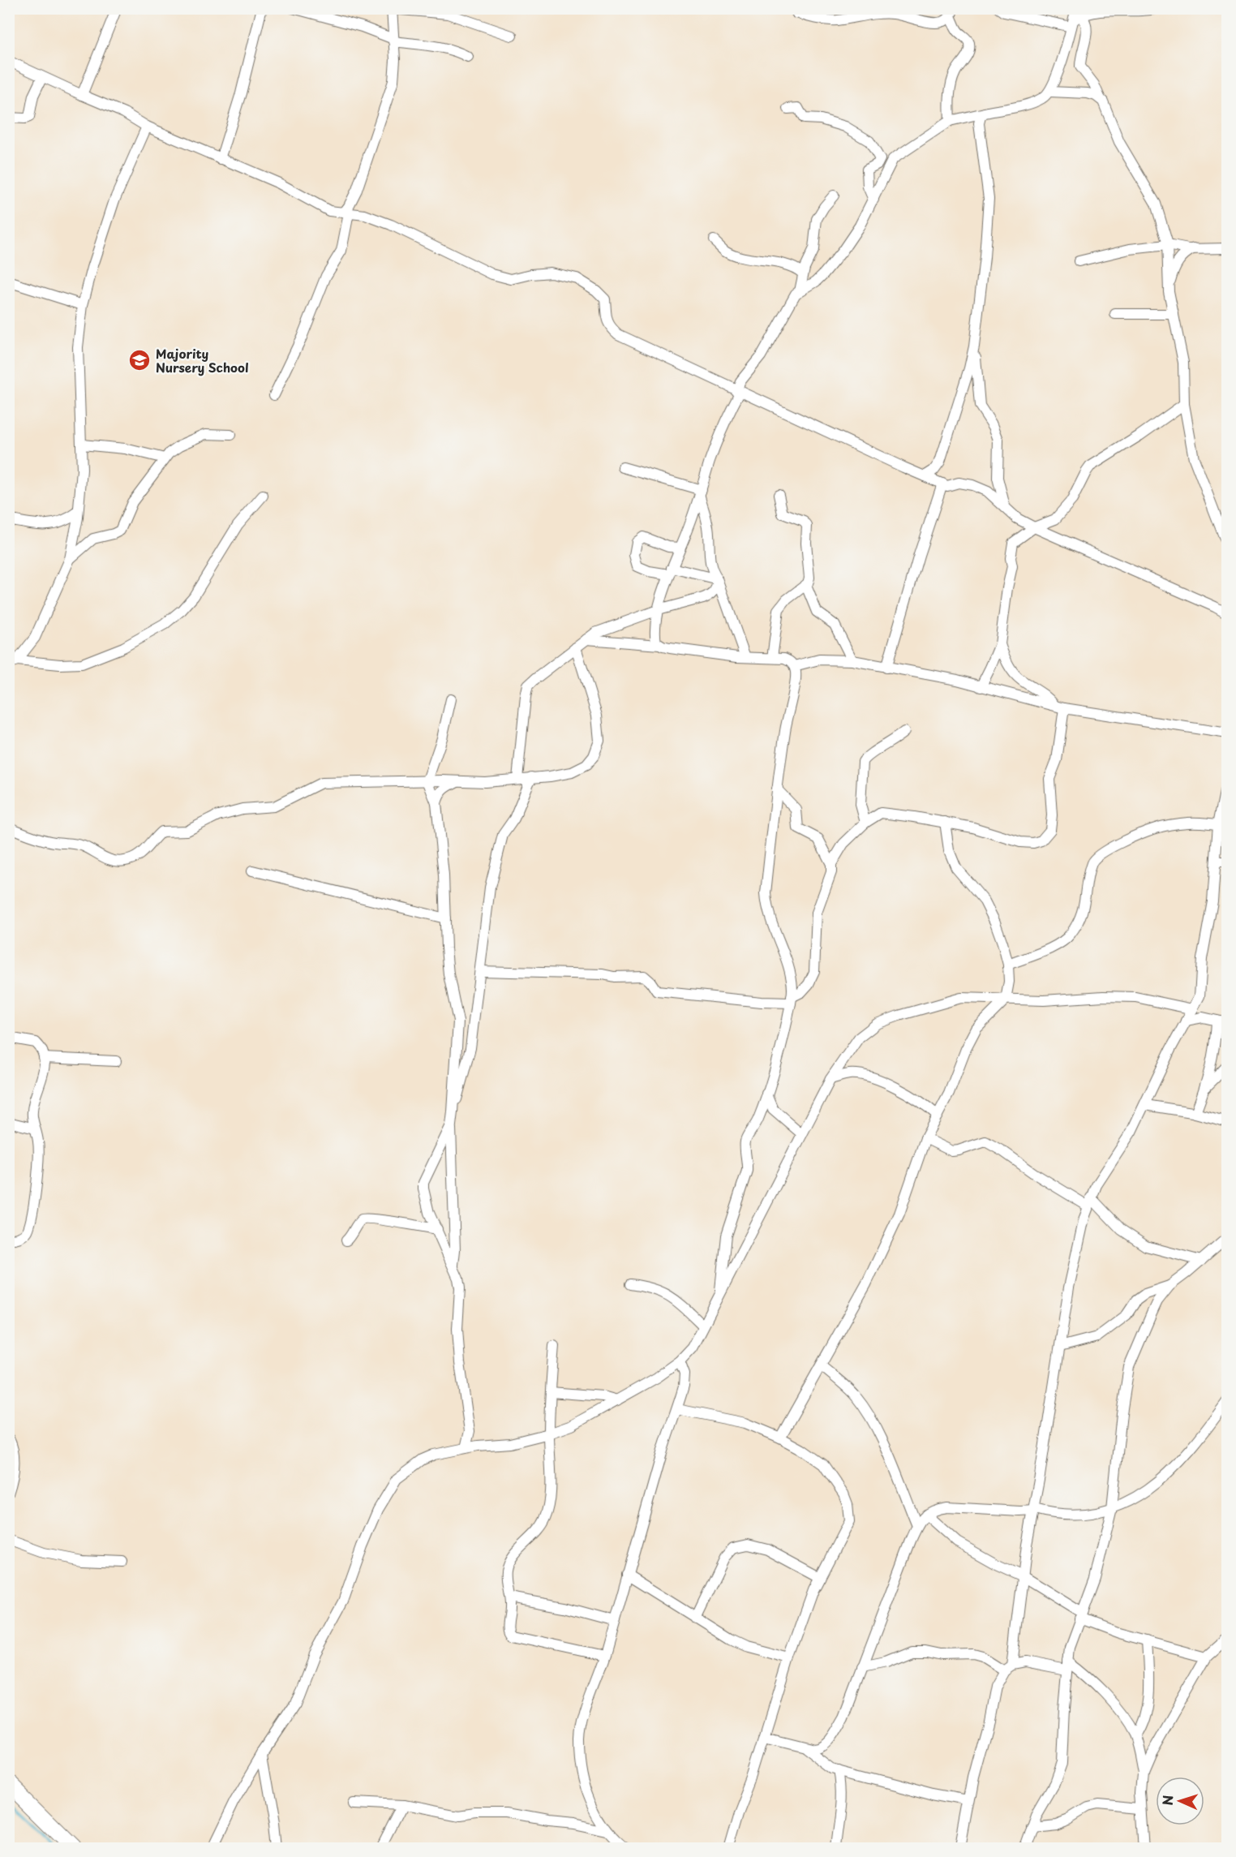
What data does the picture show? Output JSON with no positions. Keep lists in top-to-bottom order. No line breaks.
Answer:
{"places":{"school or university":["Majority Nursery School"]},"north":"left"}
